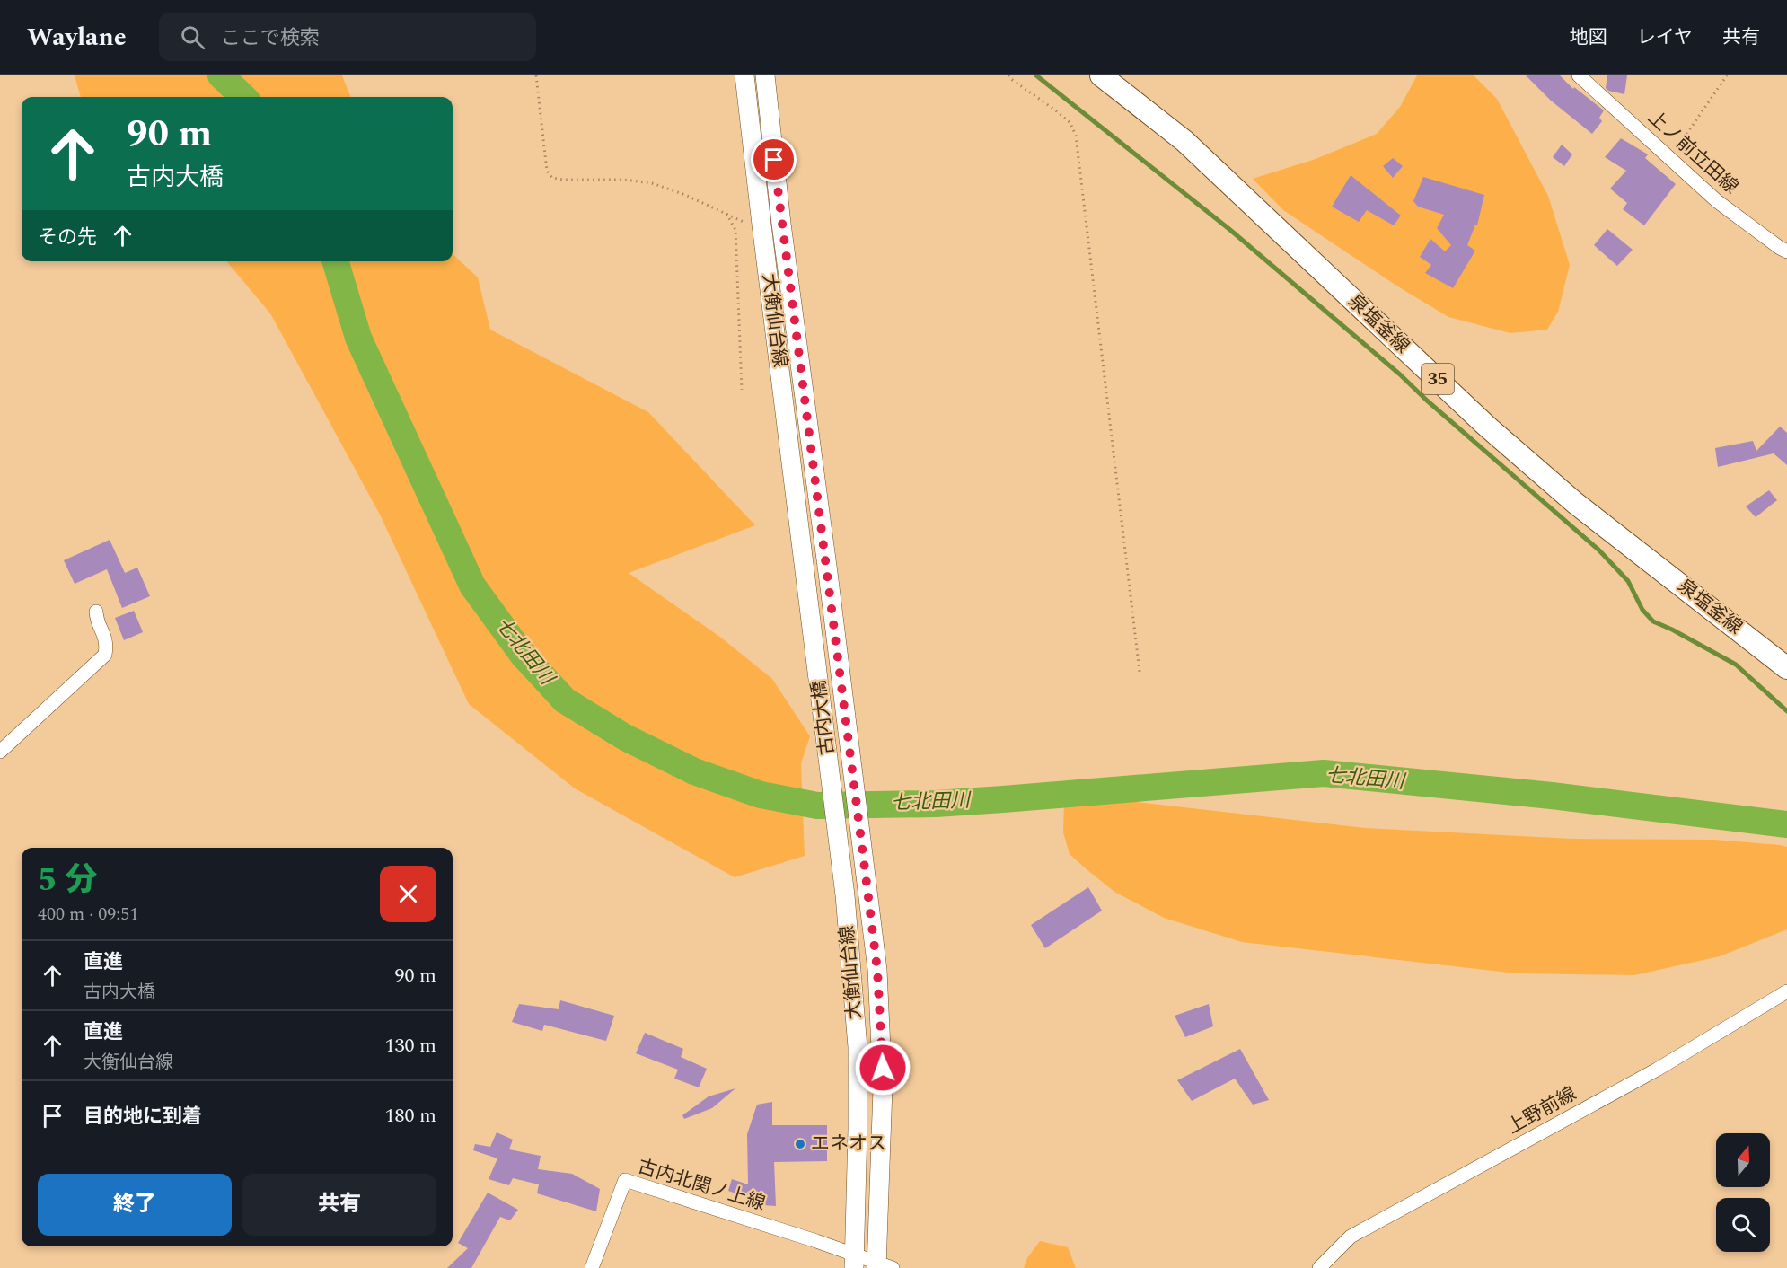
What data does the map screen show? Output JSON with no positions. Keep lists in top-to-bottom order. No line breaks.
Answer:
{"streets":{"main road":["大衡仙台線","泉塩釜線","35","古内大橋"],"street":["上ノ前立田線","上野前線","古内北関ノ上線"]},"crossings":[["大衡仙台線","古内大橋"],["大衡仙台線","古内北関ノ上線"]],"water":["七北田川"],"places":["エネオス"],"north":"top","page":{"header":"Waylane","search":"ここで検索","nav":["地図","レイヤ","共有"],"turn":["90 m","古内大橋"],"then":"その先","heading":["5 分","400 m · 09:51"],"list":[{"name":"直進","note":"古内大橋","value":"90 m"},{"name":"直進","note":"大衡仙台線","value":"130 m"},{"name":"目的地に到着","value":"180 m"}],"buttons":["終了","共有"]}}
